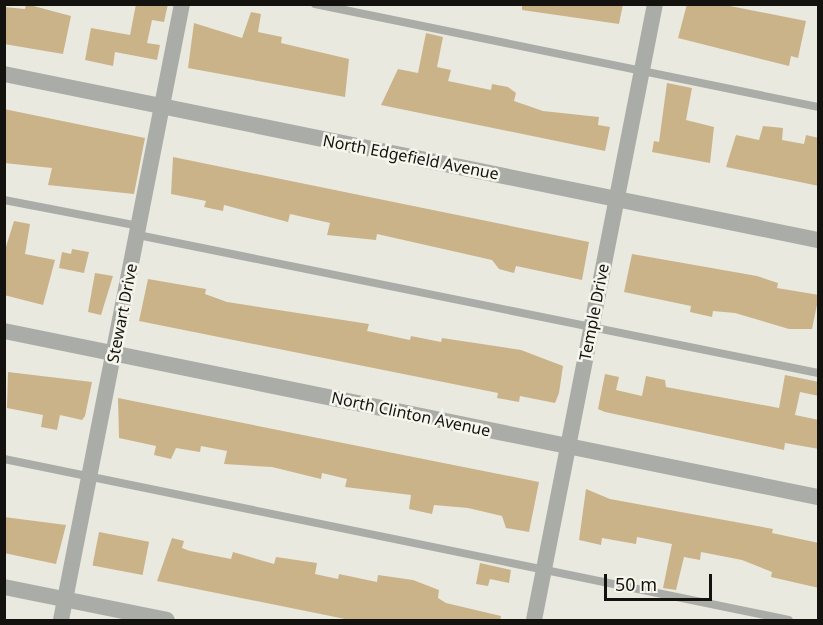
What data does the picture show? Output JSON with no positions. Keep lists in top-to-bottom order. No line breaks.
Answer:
{"streets":{"street":["North Edgefield Avenue","Temple Drive","Stewart Drive","North Clinton Avenue"]},"crossings":[["North Edgefield Avenue","Temple Drive"],["North Edgefield Avenue","Stewart Drive"],["Temple Drive","North Clinton Avenue"],["Stewart Drive","North Clinton Avenue"]],"scale_bar":"50 m"}
